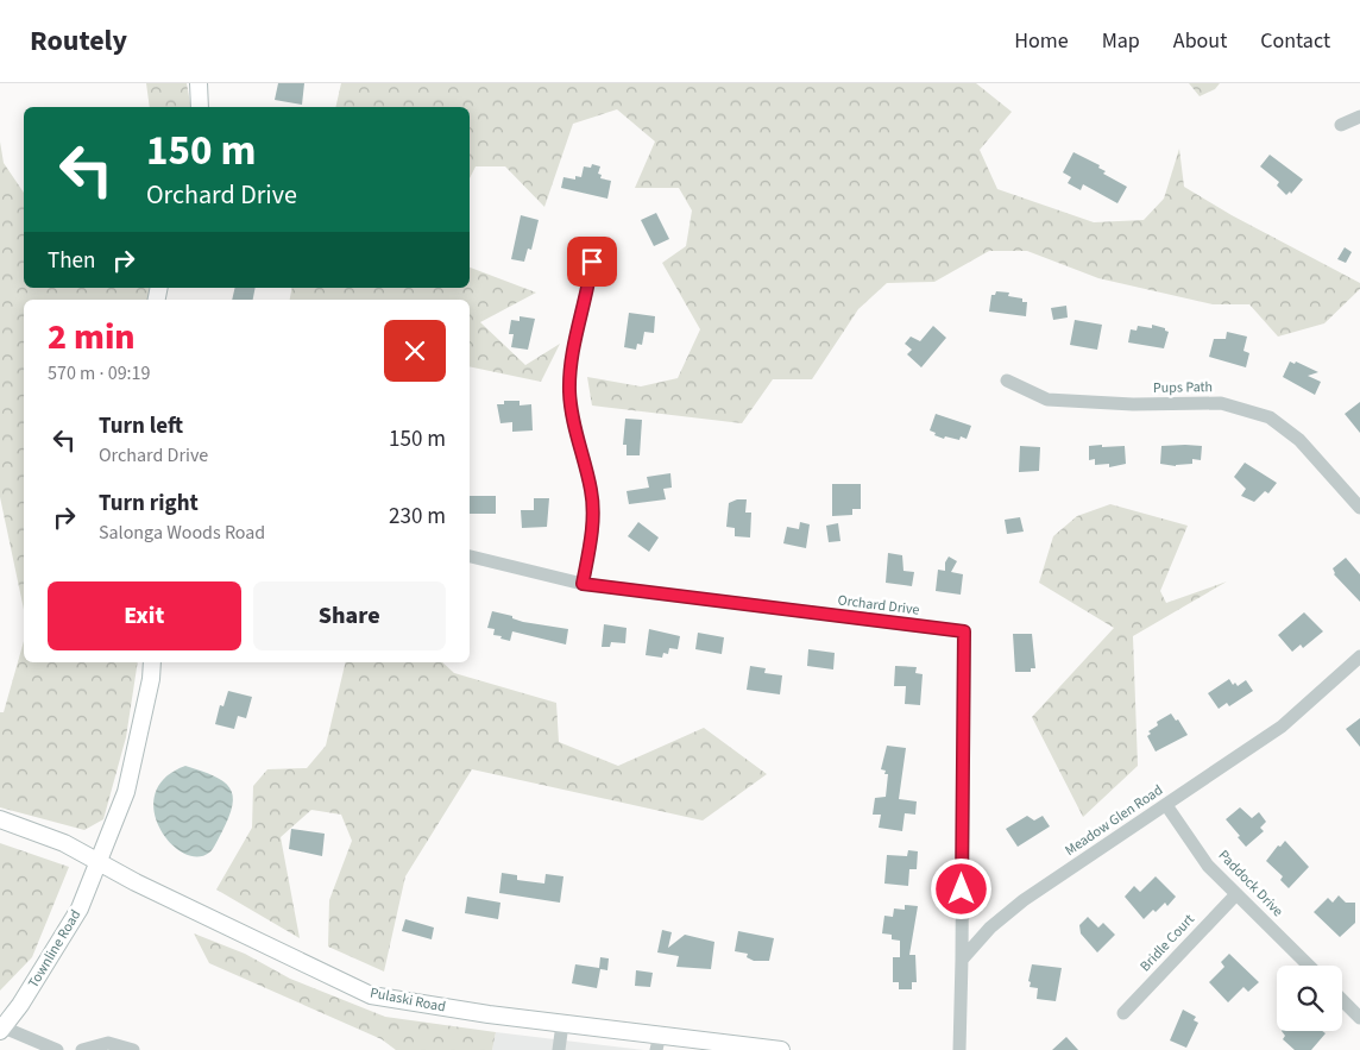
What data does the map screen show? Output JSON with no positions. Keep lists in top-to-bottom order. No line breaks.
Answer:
{"streets":{"main road":["Townline Road","Pulaski Road"],"street":["Pups Path","Orchard Drive","Meadow Glen Road","Paddock Drive","Bridle Court"]},"crossings":[["Orchard Drive","Meadow Glen Road"],["Meadow Glen Road","Paddock Drive"],["Paddock Drive","Bridle Court"],["Townline Road","Pulaski Road"]],"page":{"header":"Routely","nav":["Home","Map","About","Contact"],"turn":["150 m","Orchard Drive"],"then":"Then","heading":["2 min","570 m · 09:19"],"list":[{"name":"Turn left","note":"Orchard Drive","value":"150 m"},{"name":"Turn right","note":"Salonga Woods Road","value":"230 m"}],"buttons":["Exit","Share"]}}
